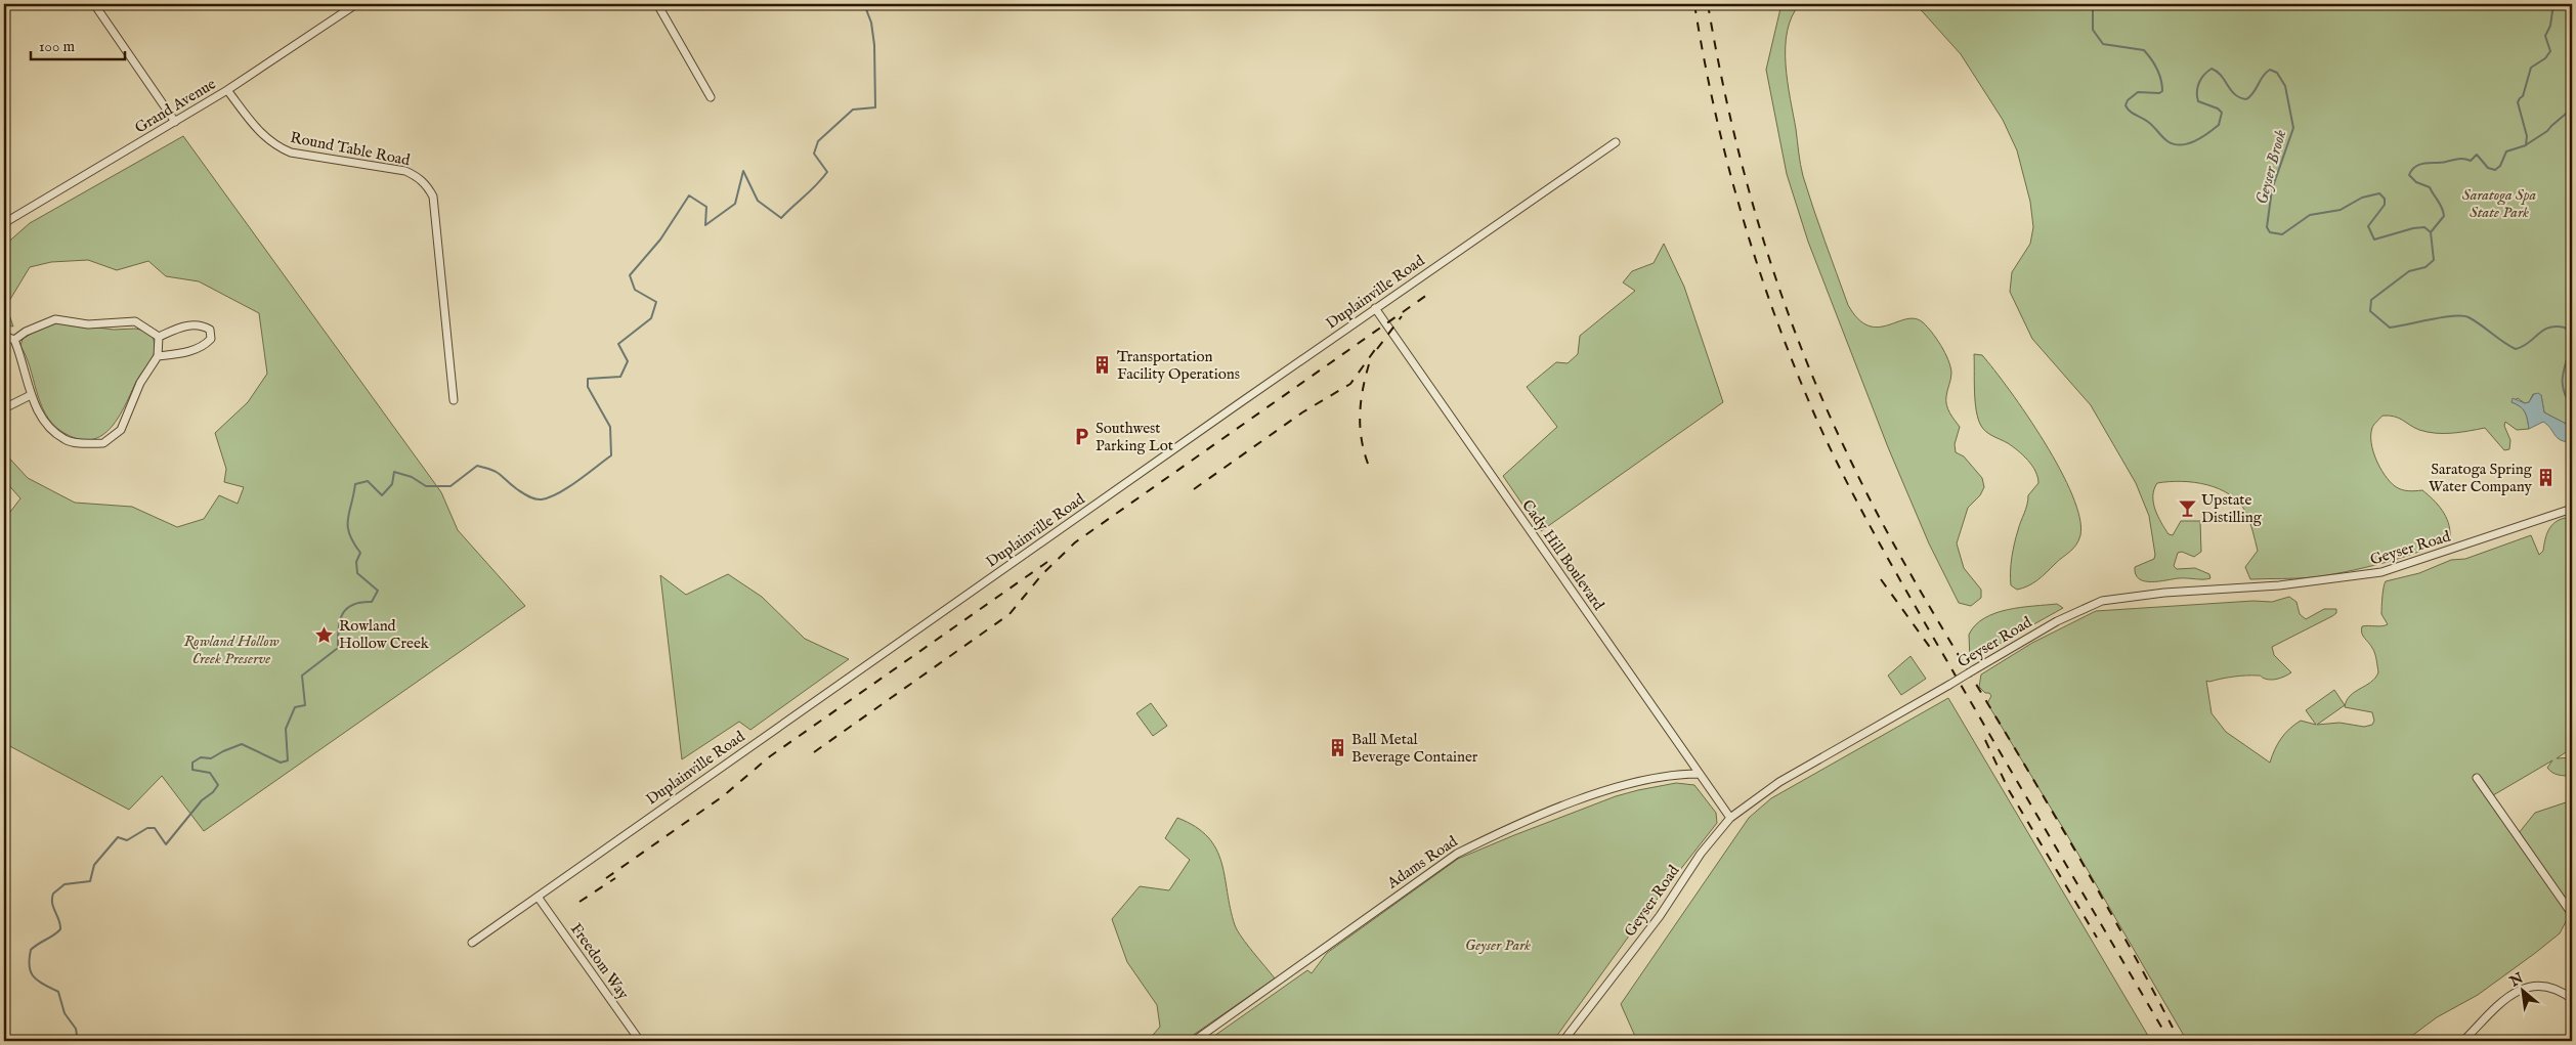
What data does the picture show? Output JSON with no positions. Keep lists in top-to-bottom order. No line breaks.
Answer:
{"streets":{"street":["Grand Avenue","Round Table Road","Duplainville Road","Geyser Road","Cady Hill Boulevard","Adams Road","Freedom Way"]},"crossings":[["Grand Avenue","Round Table Road"],["Duplainville Road","Cady Hill Boulevard"],["Duplainville Road","Freedom Way"],["Geyser Road","Cady Hill Boulevard"],["Cady Hill Boulevard","Adams Road"]],"water":["Geyser Brook"],"parks":["Saratoga Spa State Park","Rowland Hollow Creek Preserve","Geyser Park"],"places":{"building":["Transportation Facility Operations","Saratoga Spring Water Company","Ball Metal Beverage Container"],"parking":["Southwest Parking Lot"],"bar":["Upstate Distilling"],"place":["Rowland Hollow Creek"]},"scale_bar":"100 m","north":"top left"}
